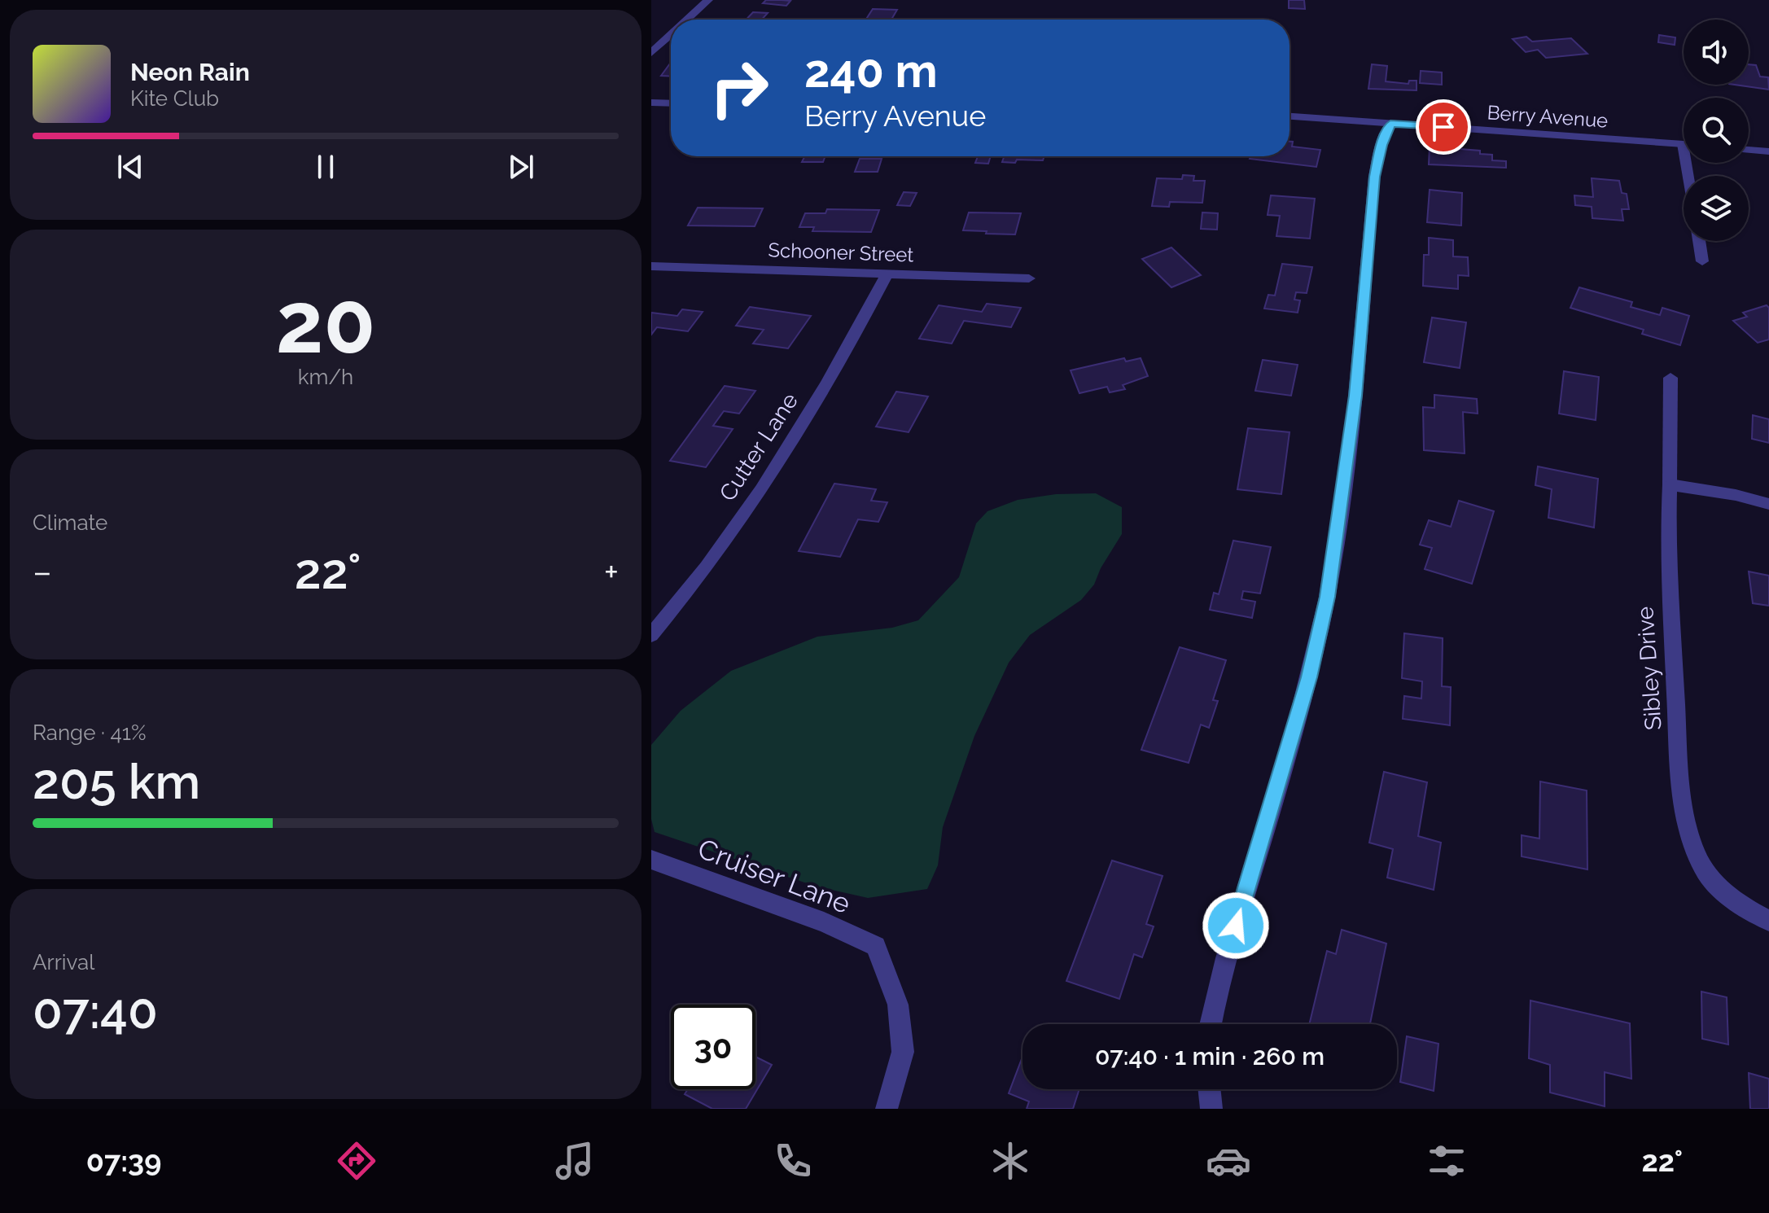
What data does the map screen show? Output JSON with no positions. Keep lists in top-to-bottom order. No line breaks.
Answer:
{"streets":{"street":["Berry Avenue","Schooner Street","Cutter Lane","Sibley Drive","Cruiser Lane"]},"crossings":[["Schooner Street","Cutter Lane"]],"page":{"turn":["240 m","Berry Avenue"],"song":["Neon Rain","Kite Club"],"tile":[["20","km/h"],"Climate",["Range · 41%","205 km"],["Arrival","07:40"]],"heat":["−","22°","+"],"limit":"30","trip":"07:40 · 1 min · 260 m","tabs":["07:39","22°"]}}
